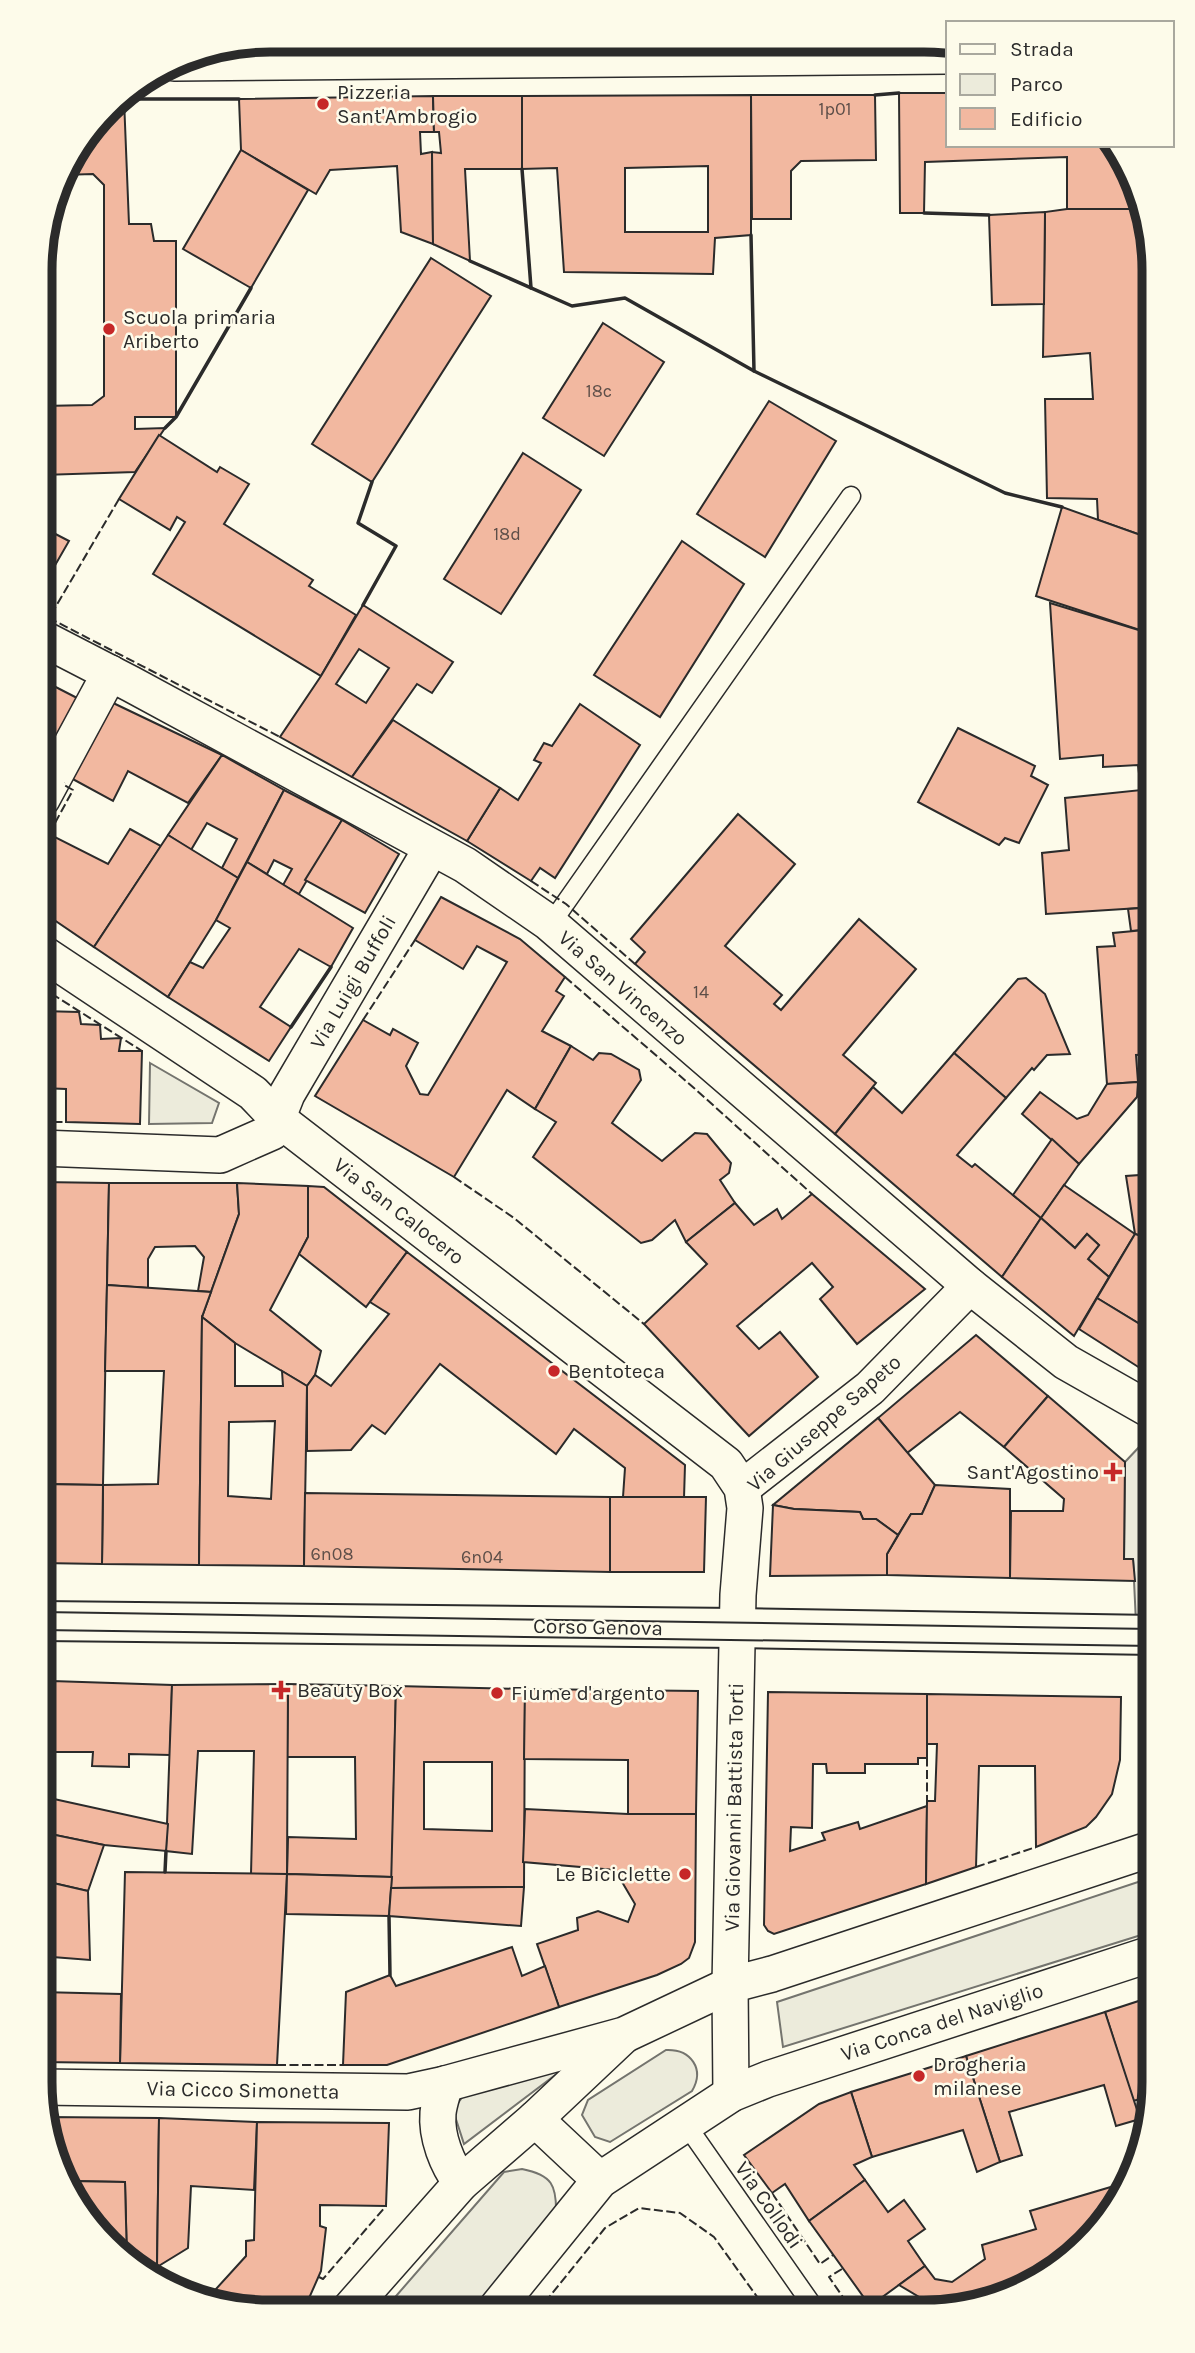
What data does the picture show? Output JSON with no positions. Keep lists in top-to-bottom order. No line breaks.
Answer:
{"streets":{"street":["Via Luigi Buffoli","Via San Vincenzo","Via San Calocero","Via Giuseppe Sapeto","Corso Genova","Via Giovanni Battista Torti","Via Conca del Naviglio","Via Cicco Simonetta"],"lane":["Via Collodi"]},"crossings":[["Via Luigi Buffoli","Via San Vincenzo"],["Via Luigi Buffoli","Via San Calocero"],["Via San Vincenzo","Via Giuseppe Sapeto"],["Via San Calocero","Via Giuseppe Sapeto"],["Via Giuseppe Sapeto","Corso Genova"],["Via Giuseppe Sapeto","Via Giovanni Battista Torti"],["Corso Genova","Via Giovanni Battista Torti"],["Via Conca del Naviglio","Via Collodi"]],"places":{"other":["Pizzeria Sant'Ambrogio","Scuola primaria Ariberto","Bentoteca","Fiume d'argento","Le Biciclette","Drogheria milanese"],"health":["Sant'Agostino","Beauty Box"]},"house_numbers":["1p01","18c","18d","14","6n08","6n04"],"legend":["Strada","Parco","Edificio"]}
